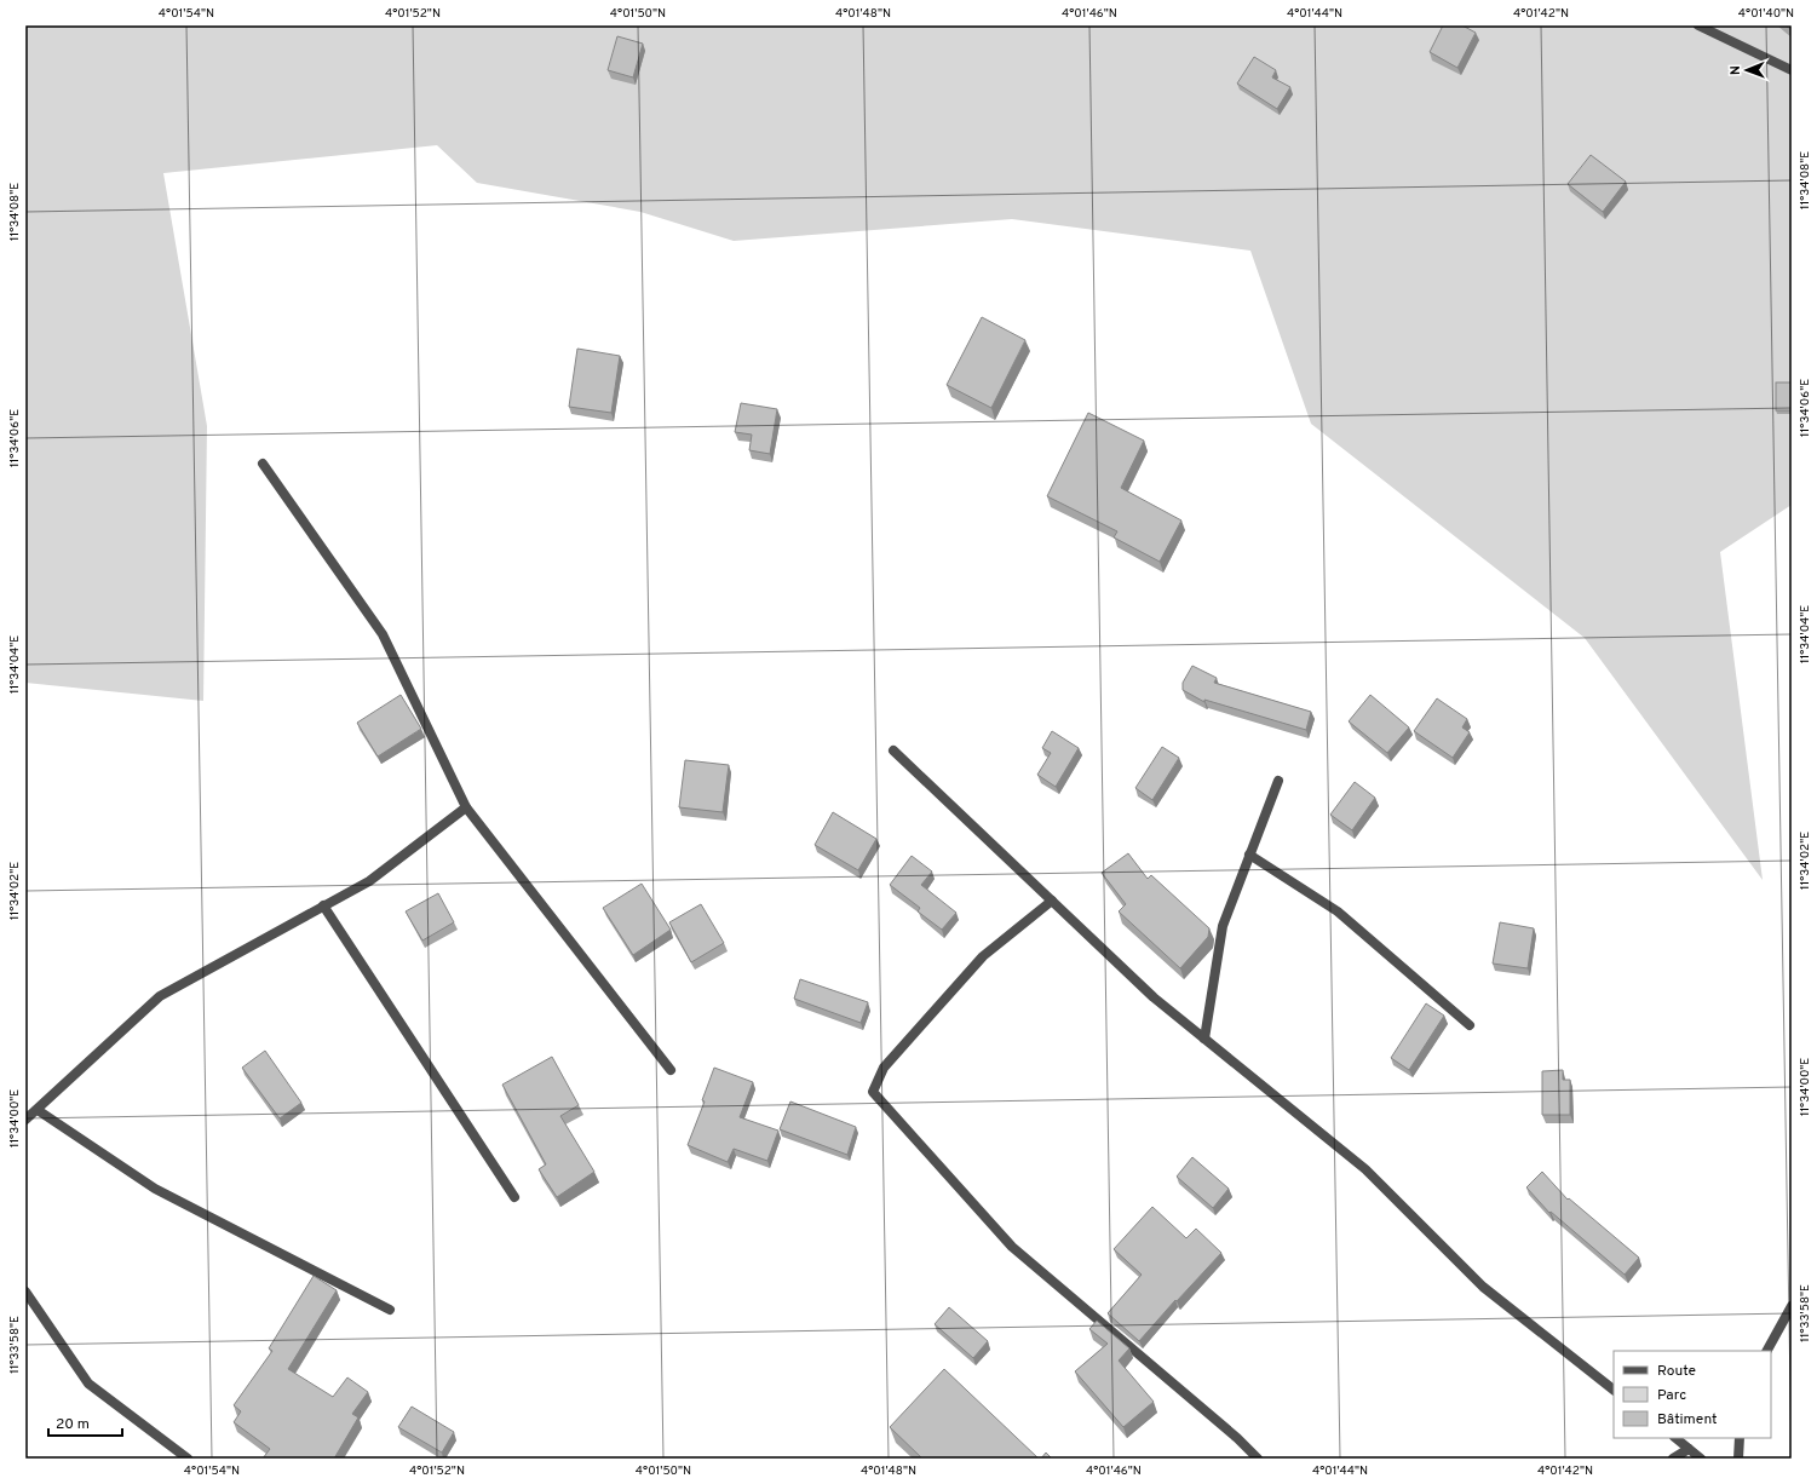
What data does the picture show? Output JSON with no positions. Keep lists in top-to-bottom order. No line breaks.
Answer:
{"legend":["Route","Parc","Bâtiment"],"scale_bar":"20 m","north":"left","coordinates":["4°01'54\"N","4°01'52\"N","4°01'50\"N","4°01'48\"N","4°01'46\"N","4°01'44\"N","4°01'42\"N","4°01'40\"N","11°34'08\"E","11°34'06\"E","11°34'04\"E","11°34'02\"E","11°34'00\"E","11°33'58\"E"]}
